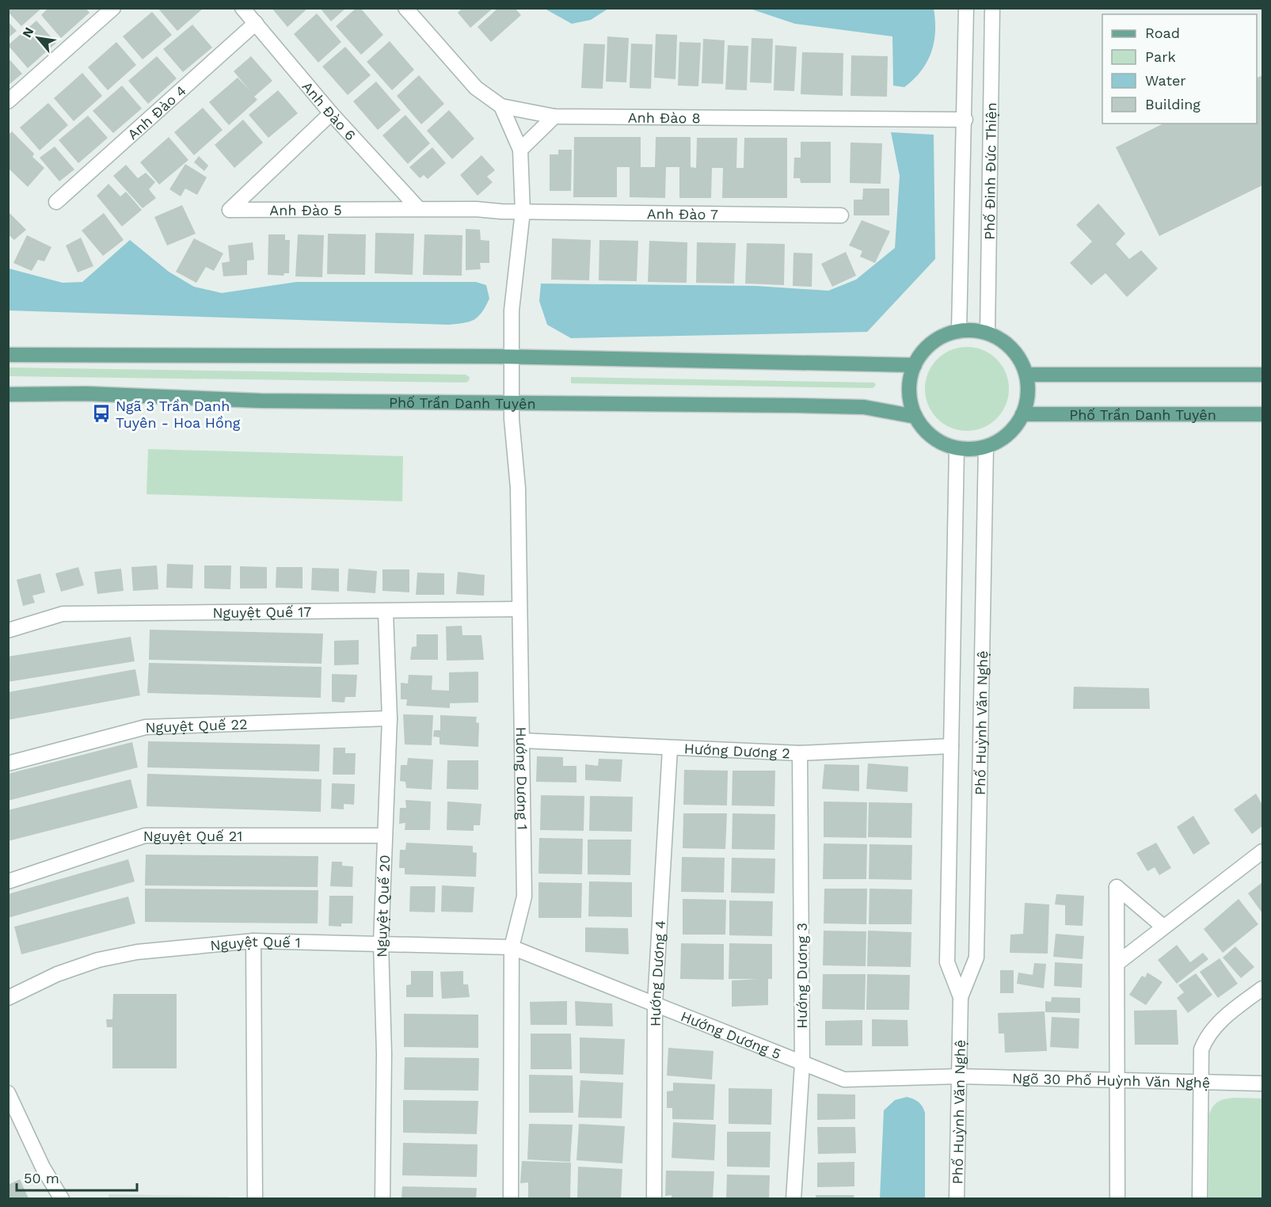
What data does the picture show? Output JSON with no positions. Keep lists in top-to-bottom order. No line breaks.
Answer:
{"streets":{"main road":["Phố Trần Danh Tuyên"],"street":["Anh Đào 6","Anh Đào 4","Anh Đào 8","Phố Đinh Đức Thiện","Anh Đào 5","Anh Đào 7","Nguyệt Quế 17","Phố Huỳnh Văn Nghệ","Nguyệt Quế 22","Hướng Dương 2","Hướng Dương 1","Nguyệt Quế 21","Nguyệt Quế 20","Nguyệt Quế 1","Hướng Dương 4","Hướng Dương 3","Hướng Dương 5","Ngõ 30 Phố Huỳnh Văn Nghệ"]},"crossings":[["Anh Đào 6","Anh Đào 4"],["Anh Đào 6","Anh Đào 5"],["Anh Đào 8","Phố Đinh Đức Thiện"],["Phố Đinh Đức Thiện","Phố Trần Danh Tuyên"],["Phố Đinh Đức Thiện","Phố Huỳnh Văn Nghệ"],["Anh Đào 5","Anh Đào 7"],["Anh Đào 5","Hướng Dương 1"],["Anh Đào 7","Hướng Dương 1"],["Phố Trần Danh Tuyên","Phố Huỳnh Văn Nghệ"],["Phố Trần Danh Tuyên","Hướng Dương 1"],["Nguyệt Quế 17","Hướng Dương 1"],["Nguyệt Quế 17","Nguyệt Quế 20"],["Phố Huỳnh Văn Nghệ","Hướng Dương 2"],["Phố Huỳnh Văn Nghệ","Hướng Dương 5"],["Phố Huỳnh Văn Nghệ","Ngõ 30 Phố Huỳnh Văn Nghệ"],["Nguyệt Quế 22","Nguyệt Quế 20"],["Hướng Dương 2","Hướng Dương 1"],["Hướng Dương 2","Hướng Dương 4"],["Hướng Dương 2","Hướng Dương 3"],["Hướng Dương 1","Nguyệt Quế 1"],["Hướng Dương 1","Hướng Dương 5"],["Nguyệt Quế 21","Nguyệt Quế 20"],["Nguyệt Quế 20","Nguyệt Quế 1"],["Nguyệt Quế 1","Hướng Dương 5"],["Hướng Dương 4","Hướng Dương 5"],["Hướng Dương 3","Hướng Dương 5"],["Hướng Dương 5","Ngõ 30 Phố Huỳnh Văn Nghệ"]],"places":{"bus stop":["Ngã 3 Trần Danh Tuyên - Hoa Hồng"]},"legend":["Road","Park","Water","Building"],"scale_bar":"50 m","north":"top left"}
